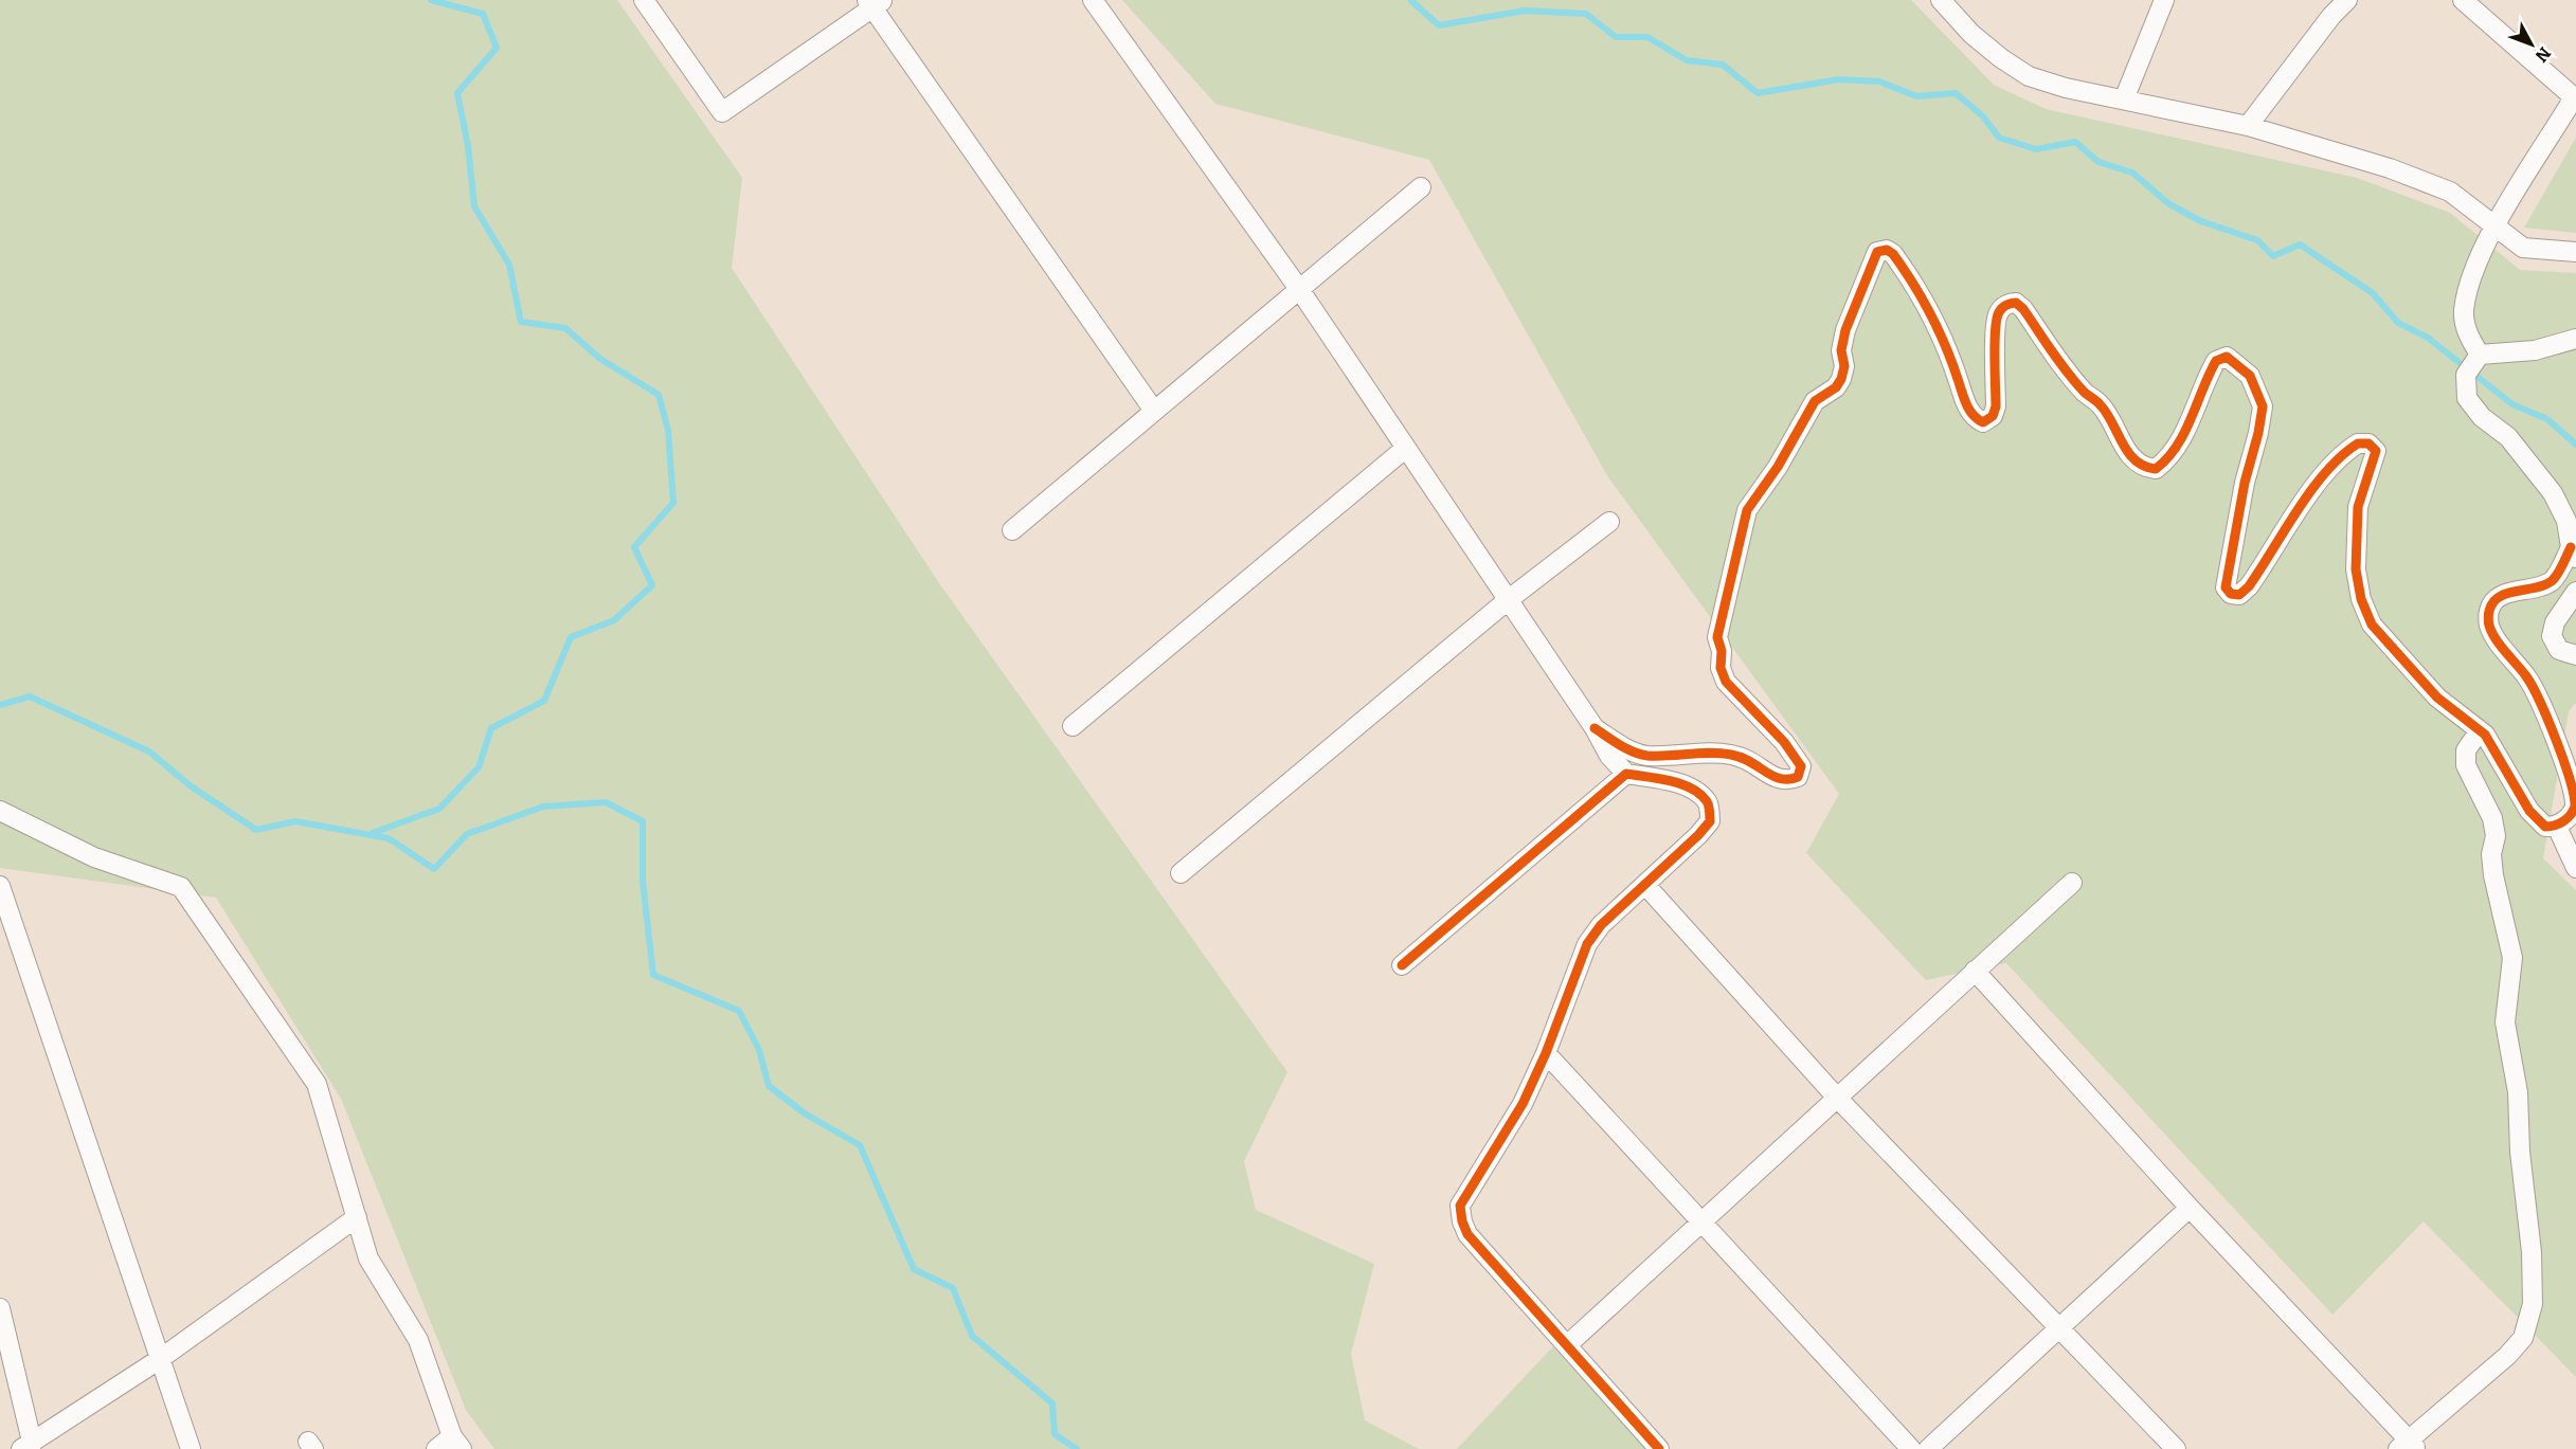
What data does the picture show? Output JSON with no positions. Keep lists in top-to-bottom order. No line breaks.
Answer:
{"north":"bottom right"}
